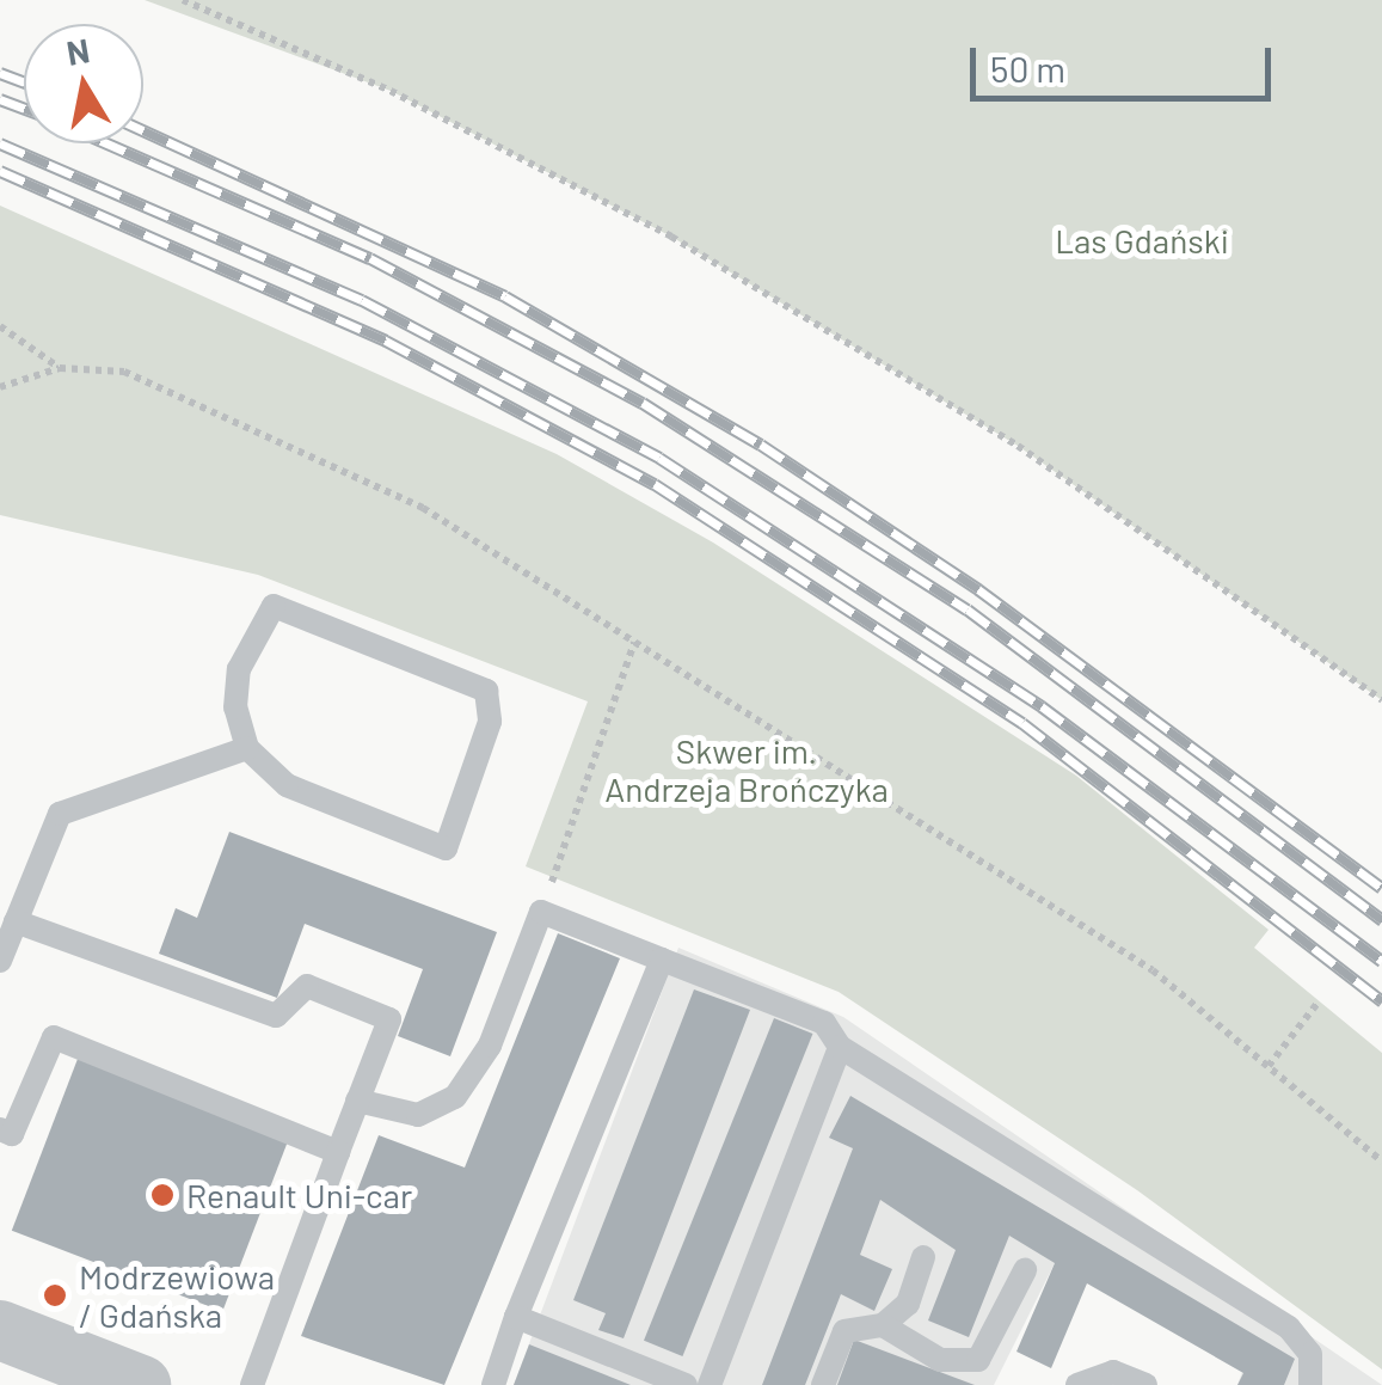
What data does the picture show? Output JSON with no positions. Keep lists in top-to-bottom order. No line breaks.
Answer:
{"parks":["Las Gdański","Skwer im. Andrzeja Brończyka"],"places":["Renault Uni-car","Modrzewiowa / Gdańska"],"scale_bar":"50 m","north":"top"}
